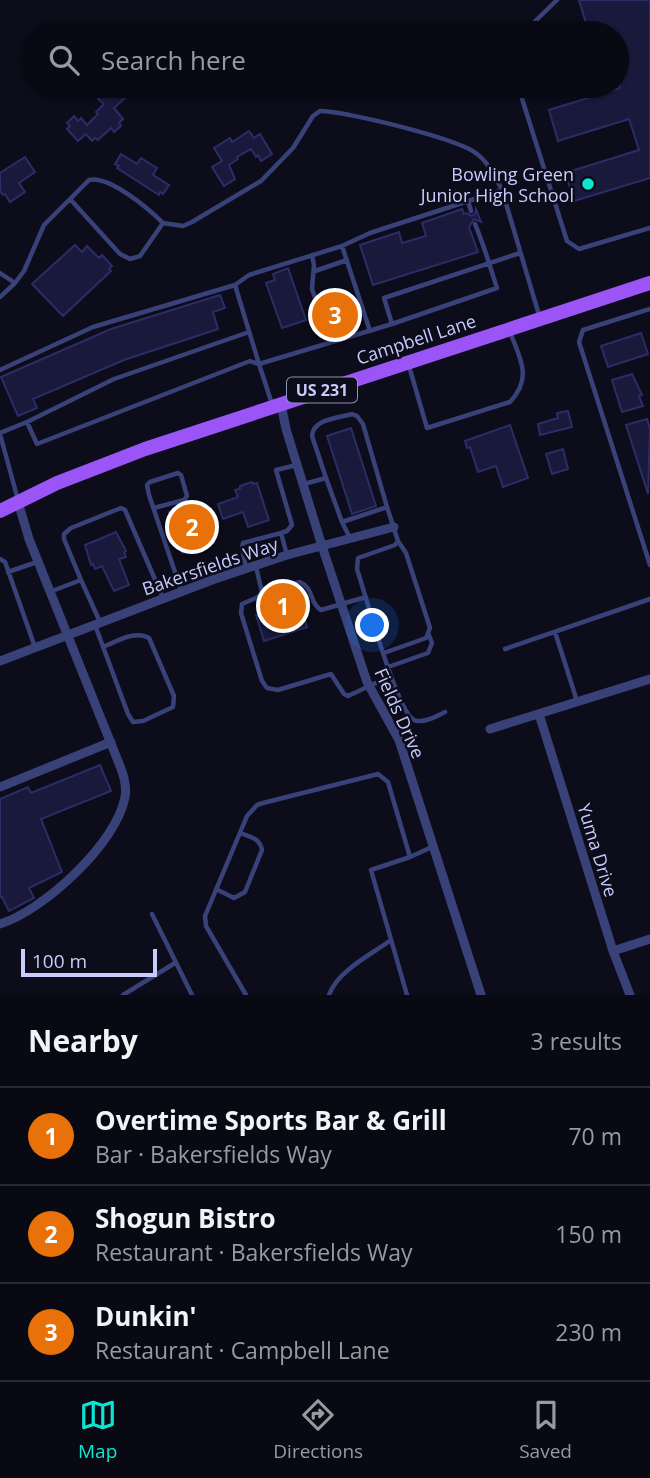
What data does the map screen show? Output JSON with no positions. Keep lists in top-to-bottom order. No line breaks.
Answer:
{"streets":{"main road":["Campbell Lane","US 231"],"street":["Bakersfields Way","Fields Drive","Yuma Drive"]},"crossings":[["Campbell Lane","Fields Drive"],["Bakersfields Way","Fields Drive"]],"places":["Bowling Green Junior High School"],"scale_bar":"100 m","page":{"search":"Search here","pins":["3","2","1"],"scale":"100 m","heading":["Nearby","3 results"],"list":[{"mark":"1","name":"Overtime Sports Bar & Grill","note":"Bar · Bakersfields Way","value":"70 m"},{"mark":"2","name":"Shogun Bistro","note":"Restaurant · Bakersfields Way","value":"150 m"},{"mark":"3","name":"Dunkin'","note":"Restaurant · Campbell Lane","value":"230 m"}],"nav":["Map","Directions","Saved"]}}
